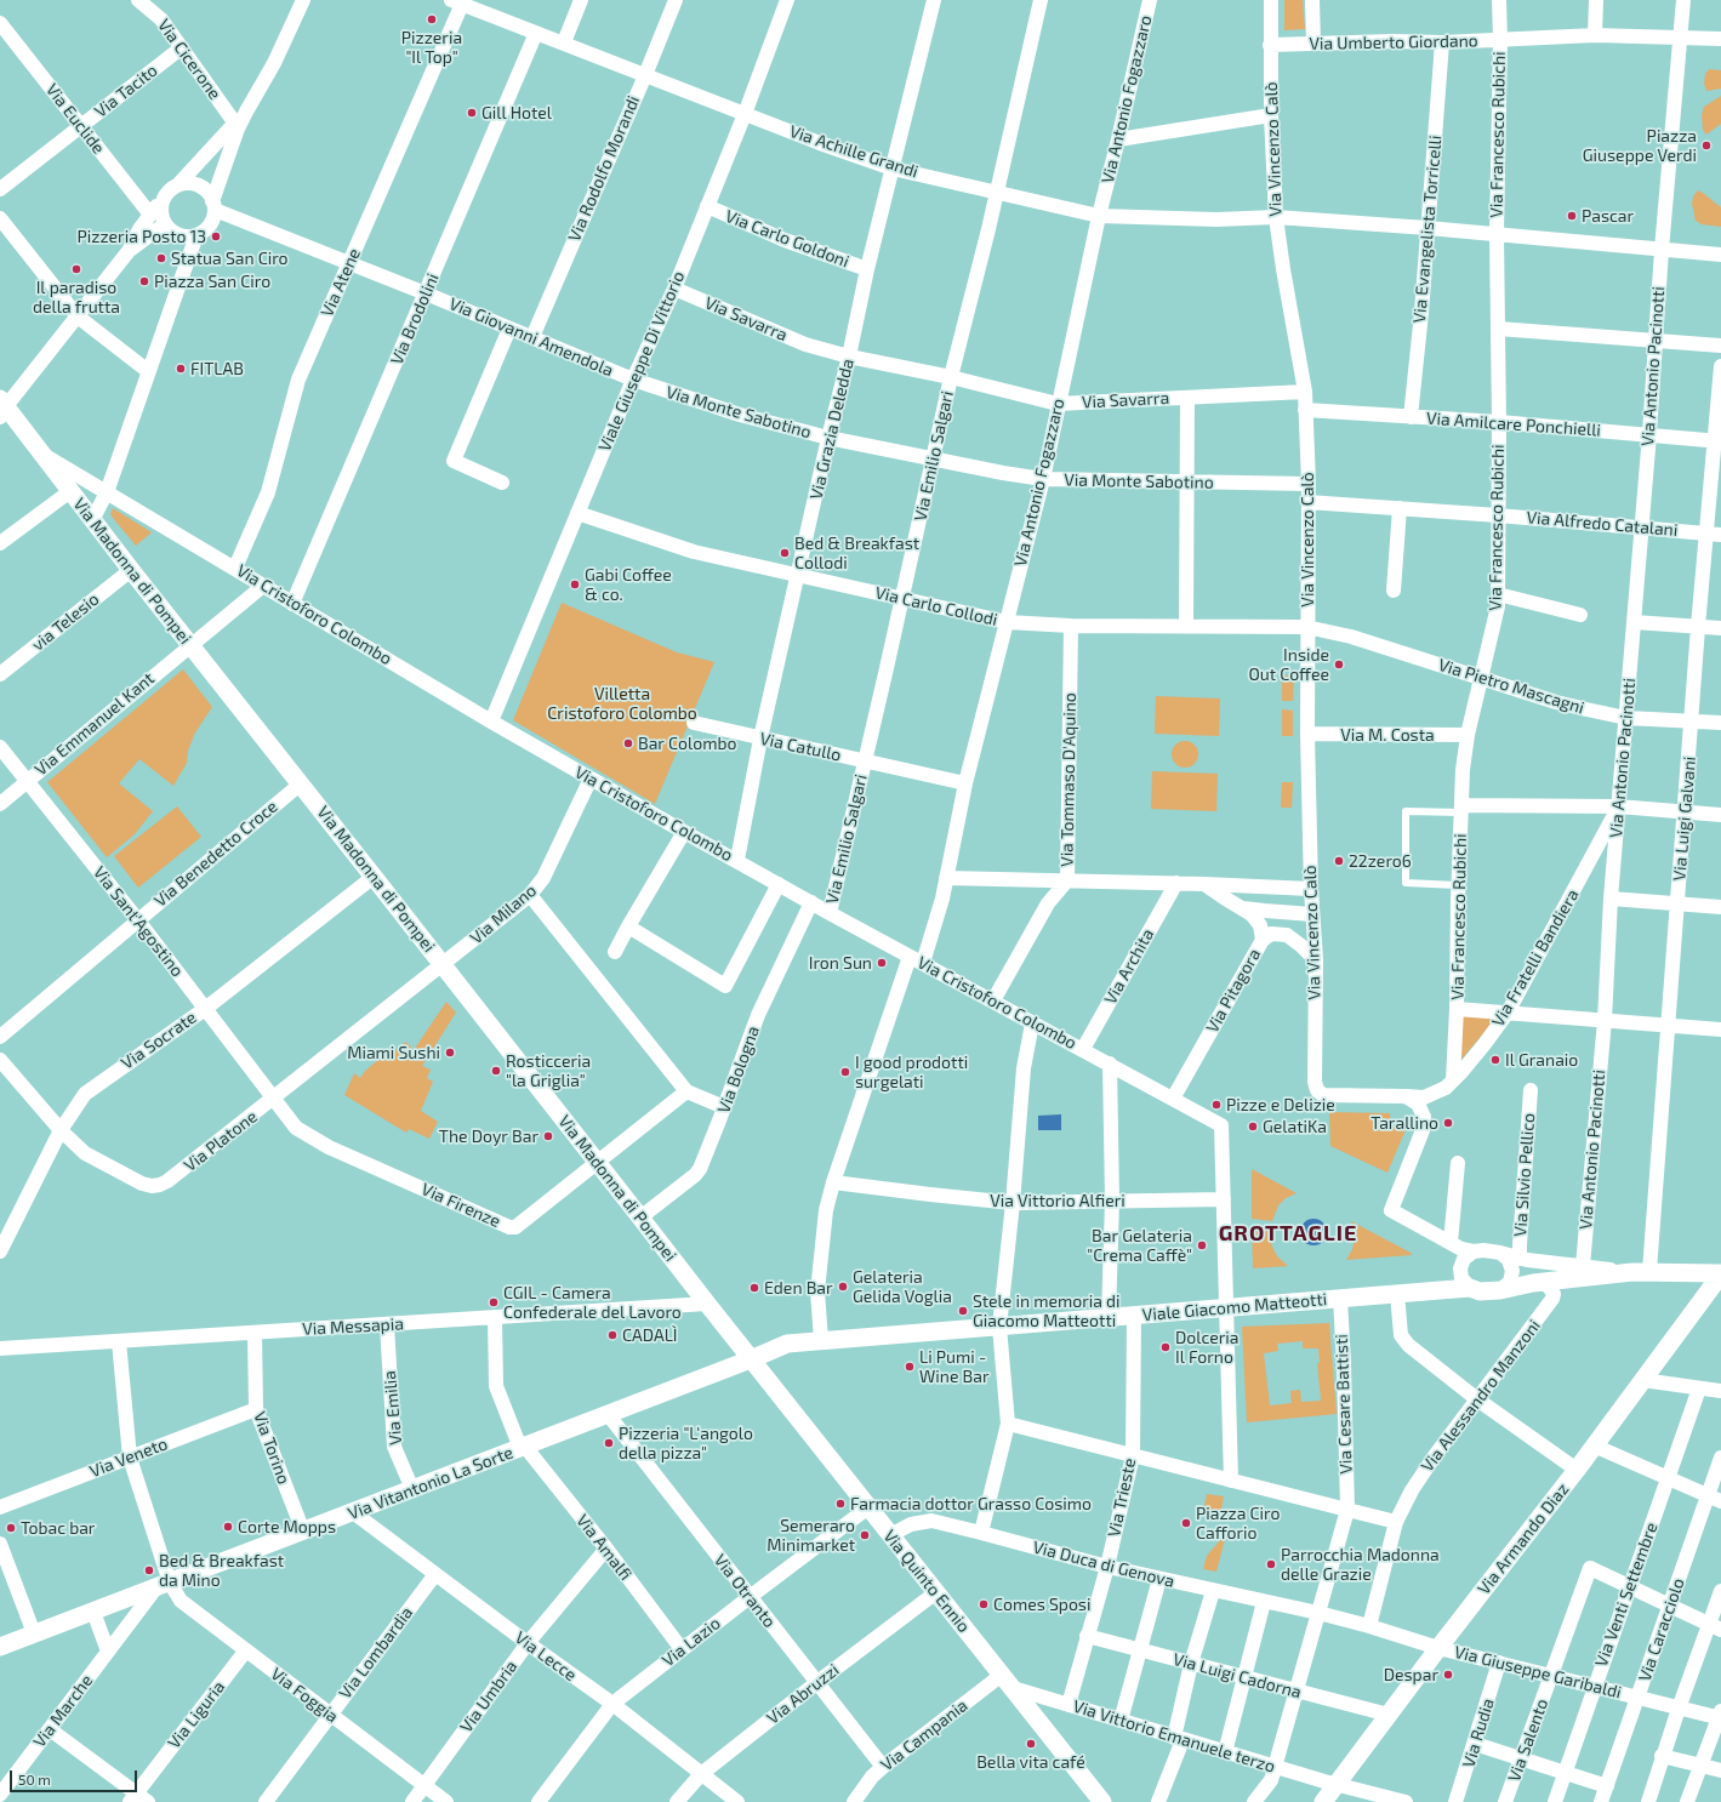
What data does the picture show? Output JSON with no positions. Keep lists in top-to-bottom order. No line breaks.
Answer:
{"streets":{"street":["Via Umberto Giordano","Via Cicerone","Via Tacito","Via Antonio Fogazzaro","Via Euclide","Via Francesco Rubichi","Via Vincenzo Calò","Via Achille Grandi","Via Rodolfo Morandi","Via Evangelista Torricelli","Via Carlo Goldoni","Via Atene","Via Brodolini","Via Savarra","Via Giovanni Amendola","Viale Giuseppe Di Vittorio","Via Antonio Pacinotti","Via Monte Sabotino","Via Amilcare Ponchielli","Via Grazia Deledda","Via Emilio Salgari","Via Alfredo Catalani","Via Madonna di Pompei","Via Carlo Collodi","Via Cristoforo Colombo","via Telesio","Via Pietro Mascagni","Via Emmanuel Kant","Via M. Costa","Via Catullo","Via Tommaso D'Aquino","Via Luigi Galvani","Via Benedetto Croce","Via Milano","Via Sant'Agostino","Via Fratelli Bandiera","Via Archita","Via Pitagora","Via Socrate","Via Bologna","Via Platone","Via Silvio Pellico","Via Vittorio Alfieri","Via Firenze","Viale Giacomo Matteotti","Via Messapia","Via Alessandro Manzoni","Via Cesare Battisti","Via Emilia","Via Torino","Via Veneto","Via Vitantonio La Sorte","Via Trieste","Via Armando Diaz","Via Amalfi","Via Duca di Genova","Via Quinto Ennio","Via Otranto","Via Venti Settembre","Via Caracciolo","Via Lazio","Via Lombardia","Via Lecce","Via Giuseppe Garibaldi","Via Luigi Cadorna","Via Abruzzi","Via Foggia","Via Umbria","Via Marche","Via Liguria","Via Rudia","Via Campania","Via Vittorio Emanuele terzo","Via Salento"]},"crossings":[["Via Umberto Giordano","Via Francesco Rubichi"],["Via Umberto Giordano","Via Vincenzo Calò"],["Via Umberto Giordano","Via Evangelista Torricelli"],["Via Umberto Giordano","Via Antonio Pacinotti"],["Via Cicerone","Via Tacito"],["Via Tacito","Via Euclide"],["Via Antonio Fogazzaro","Via Achille Grandi"],["Via Antonio Fogazzaro","Via Savarra"],["Via Antonio Fogazzaro","Via Monte Sabotino"],["Via Antonio Fogazzaro","Via Carlo Collodi"],["Via Antonio Fogazzaro","Via Cristoforo Colombo"],["Via Antonio Fogazzaro","Via Catullo"],["Via Antonio Fogazzaro","Via Vittorio Alfieri"],["Via Antonio Fogazzaro","Viale Giacomo Matteotti"],["Via Francesco Rubichi","Via Achille Grandi"],["Via Francesco Rubichi","Via Amilcare Ponchielli"],["Via Francesco Rubichi","Via Alfredo Catalani"],["Via Francesco Rubichi","Via Pietro Mascagni"],["Via Francesco Rubichi","Via M. Costa"],["Via Francesco Rubichi","Via Fratelli Bandiera"],["Via Vincenzo Calò","Via Achille Grandi"],["Via Vincenzo Calò","Via Savarra"],["Via Vincenzo Calò","Via Monte Sabotino"],["Via Vincenzo Calò","Via Amilcare Ponchielli"],["Via Vincenzo Calò","Via Alfredo Catalani"],["Via Vincenzo Calò","Via Carlo Collodi"],["Via Vincenzo Calò","Via Pietro Mascagni"],["Via Vincenzo Calò","Via M. Costa"],["Via Vincenzo Calò","Via Fratelli Bandiera"],["Via Vincenzo Calò","Via Pitagora"],["Via Achille Grandi","Via Rodolfo Morandi"],["Via Achille Grandi","Via Evangelista Torricelli"],["Via Achille Grandi","Via Atene"],["Via Achille Grandi","Via Brodolini"],["Via Achille Grandi","Viale Giuseppe Di Vittorio"],["Via Achille Grandi","Via Antonio Pacinotti"],["Via Achille Grandi","Via Grazia Deledda"],["Via Achille Grandi","Via Emilio Salgari"],["Via Rodolfo Morandi","Via Giovanni Amendola"],["Via Evangelista Torricelli","Via Amilcare Ponchielli"],["Via Carlo Goldoni","Viale Giuseppe Di Vittorio"],["Via Carlo Goldoni","Via Grazia Deledda"],["Via Atene","Via Giovanni Amendola"],["Via Atene","Via Cristoforo Colombo"],["Via Brodolini","Via Giovanni Amendola"],["Via Brodolini","Via Cristoforo Colombo"],["Via Savarra","Viale Giuseppe Di Vittorio"],["Via Savarra","Via Grazia Deledda"],["Via Savarra","Via Emilio Salgari"],["Via Giovanni Amendola","Viale Giuseppe Di Vittorio"],["Via Giovanni Amendola","Via Monte Sabotino"],["Viale Giuseppe Di Vittorio","Via Monte Sabotino"],["Viale Giuseppe Di Vittorio","Via Carlo Collodi"],["Viale Giuseppe Di Vittorio","Via Cristoforo Colombo"],["Via Antonio Pacinotti","Via Amilcare Ponchielli"],["Via Antonio Pacinotti","Via Alfredo Catalani"],["Via Antonio Pacinotti","Via Pietro Mascagni"],["Via Antonio Pacinotti","Via Fratelli Bandiera"],["Via Monte Sabotino","Via Grazia Deledda"],["Via Monte Sabotino","Via Emilio Salgari"],["Via Amilcare Ponchielli","Via Luigi Galvani"],["Via Grazia Deledda","Via Carlo Collodi"],["Via Grazia Deledda","Via Cristoforo Colombo"],["Via Grazia Deledda","Via Catullo"],["Via Emilio Salgari","Via Carlo Collodi"],["Via Emilio Salgari","Via Cristoforo Colombo"],["Via Emilio Salgari","Via Catullo"],["Via Alfredo Catalani","Via Luigi Galvani"],["Via Madonna di Pompei","Via Cristoforo Colombo"],["Via Madonna di Pompei","via Telesio"],["Via Madonna di Pompei","Via Emmanuel Kant"],["Via Madonna di Pompei","Via Benedetto Croce"],["Via Madonna di Pompei","Via Milano"],["Via Madonna di Pompei","Via Socrate"],["Via Madonna di Pompei","Via Bologna"],["Via Madonna di Pompei","Via Platone"],["Via Madonna di Pompei","Via Firenze"],["Via Madonna di Pompei","Viale Giacomo Matteotti"],["Via Madonna di Pompei","Via Messapia"],["Via Madonna di Pompei","Via Vitantonio La Sorte"],["Via Madonna di Pompei","Via Quinto Ennio"],["Via Carlo Collodi","Via Pietro Mascagni"],["Via Carlo Collodi","Via Tommaso D'Aquino"],["Via Cristoforo Colombo","Via Emmanuel Kant"],["Via Cristoforo Colombo","Via Tommaso D'Aquino"],["Via Cristoforo Colombo","Via Milano"],["Via Cristoforo Colombo","Via Archita"],["Via Cristoforo Colombo","Via Pitagora"],["Via Cristoforo Colombo","Via Bologna"],["Via Cristoforo Colombo","Via Vittorio Alfieri"],["Via Pietro Mascagni","Via Luigi Galvani"],["Via Emmanuel Kant","Via Sant'Agostino"],["Via Luigi Galvani","Viale Giacomo Matteotti"],["Via Benedetto Croce","Via Sant'Agostino"],["Via Milano","Via Platone"],["Via Sant'Agostino","Via Socrate"],["Via Sant'Agostino","Via Platone"],["Via Sant'Agostino","Via Firenze"],["Via Socrate","Via Platone"],["Via Platone","Via Firenze"],["Viale Giacomo Matteotti","Via Alessandro Manzoni"],["Viale Giacomo Matteotti","Via Cesare Battisti"],["Viale Giacomo Matteotti","Via Vitantonio La Sorte"],["Viale Giacomo Matteotti","Via Trieste"],["Viale Giacomo Matteotti","Via Armando Diaz"],["Viale Giacomo Matteotti","Via Quinto Ennio"],["Via Messapia","Via Emilia"],["Via Messapia","Via Torino"],["Via Messapia","Via Amalfi"],["Via Messapia","Via Foggia"],["Via Alessandro Manzoni","Via Duca di Genova"],["Via Alessandro Manzoni","Via Giuseppe Garibaldi"],["Via Cesare Battisti","Via Duca di Genova"],["Via Cesare Battisti","Via Luigi Cadorna"],["Via Cesare Battisti","Via Vittorio Emanuele terzo"],["Via Emilia","Via Vitantonio La Sorte"],["Via Torino","Via Veneto"],["Via Torino","Via Vitantonio La Sorte"],["Via Veneto","Via Foggia"],["Via Vitantonio La Sorte","Via Amalfi"],["Via Vitantonio La Sorte","Via Quinto Ennio"],["Via Vitantonio La Sorte","Via Otranto"],["Via Vitantonio La Sorte","Via Lecce"],["Via Vitantonio La Sorte","Via Foggia"],["Via Vitantonio La Sorte","Via Marche"],["Via Trieste","Via Duca di Genova"],["Via Trieste","Via Luigi Cadorna"],["Via Trieste","Via Vittorio Emanuele terzo"],["Via Armando Diaz","Via Giuseppe Garibaldi"],["Via Armando Diaz","Via Luigi Cadorna"],["Via Armando Diaz","Via Vittorio Emanuele terzo"],["Via Amalfi","Via Lazio"],["Via Amalfi","Via Umbria"],["Via Duca di Genova","Via Quinto Ennio"],["Via Duca di Genova","Via Giuseppe Garibaldi"],["Via Quinto Ennio","Via Lazio"],["Via Quinto Ennio","Via Abruzzi"],["Via Quinto Ennio","Via Campania"],["Via Quinto Ennio","Via Vittorio Emanuele terzo"],["Via Otranto","Via Lazio"],["Via Otranto","Via Abruzzi"],["Via Otranto","Via Campania"],["Via Venti Settembre","Via Giuseppe Garibaldi"],["Via Venti Settembre","Via Salento"],["Via Caracciolo","Via Giuseppe Garibaldi"],["Via Lazio","Via Lecce"],["Via Lombardia","Via Lecce"],["Via Lombardia","Via Foggia"],["Via Lecce","Via Abruzzi"],["Via Lecce","Via Umbria"],["Via Giuseppe Garibaldi","Via Rudia"],["Via Giuseppe Garibaldi","Via Salento"],["Via Foggia","Via Umbria"],["Via Foggia","Via Marche"],["Via Foggia","Via Liguria"],["Via Campania","Via Vittorio Emanuele terzo"]],"districts":["GROTTAGLIE"],"parks":["Villetta Cristoforo Colombo"],"places":["Pizzeria \"Il Top\"","Gill Hotel","Piazza Giuseppe Verdi","Pascar","Pizzeria Posto 13","Statua San Ciro","Il paradiso della frutta","Piazza San Ciro","FITLAB","Bed & Breakfast Collodi","Gabi Coffee & co.","Inside Out Coffee","Bar Colombo","22zero6","Iron Sun","Miami Sushi","Il Granaio","Rosticceria \"la Griglia\"","I good prodotti surgelati","Pizze e Delizie","Tarallino","GelatiKa","The Doyr Bar","Bar Gelateria \"Crema Caffè\"","Gelateria Gelida Voglia","Eden Bar","CGIL - Camera Confederale del Lavoro","Stele in memoria di Giacomo Matteotti","CADALÌ","Dolceria Il Forno","Li Pumi - Wine Bar","Pizzeria \"L'angolo della pizza\"","Farmacia dottor Grasso Cosimo","Piazza Ciro Cafforio","Corte Mopps","Tobac bar","Semeraro Minimarket","Parrocchia Madonna delle Grazie","Bed & Breakfast da Mino","Comes Sposi","Despar","Bella vita café"],"scale_bar":"50 m"}
